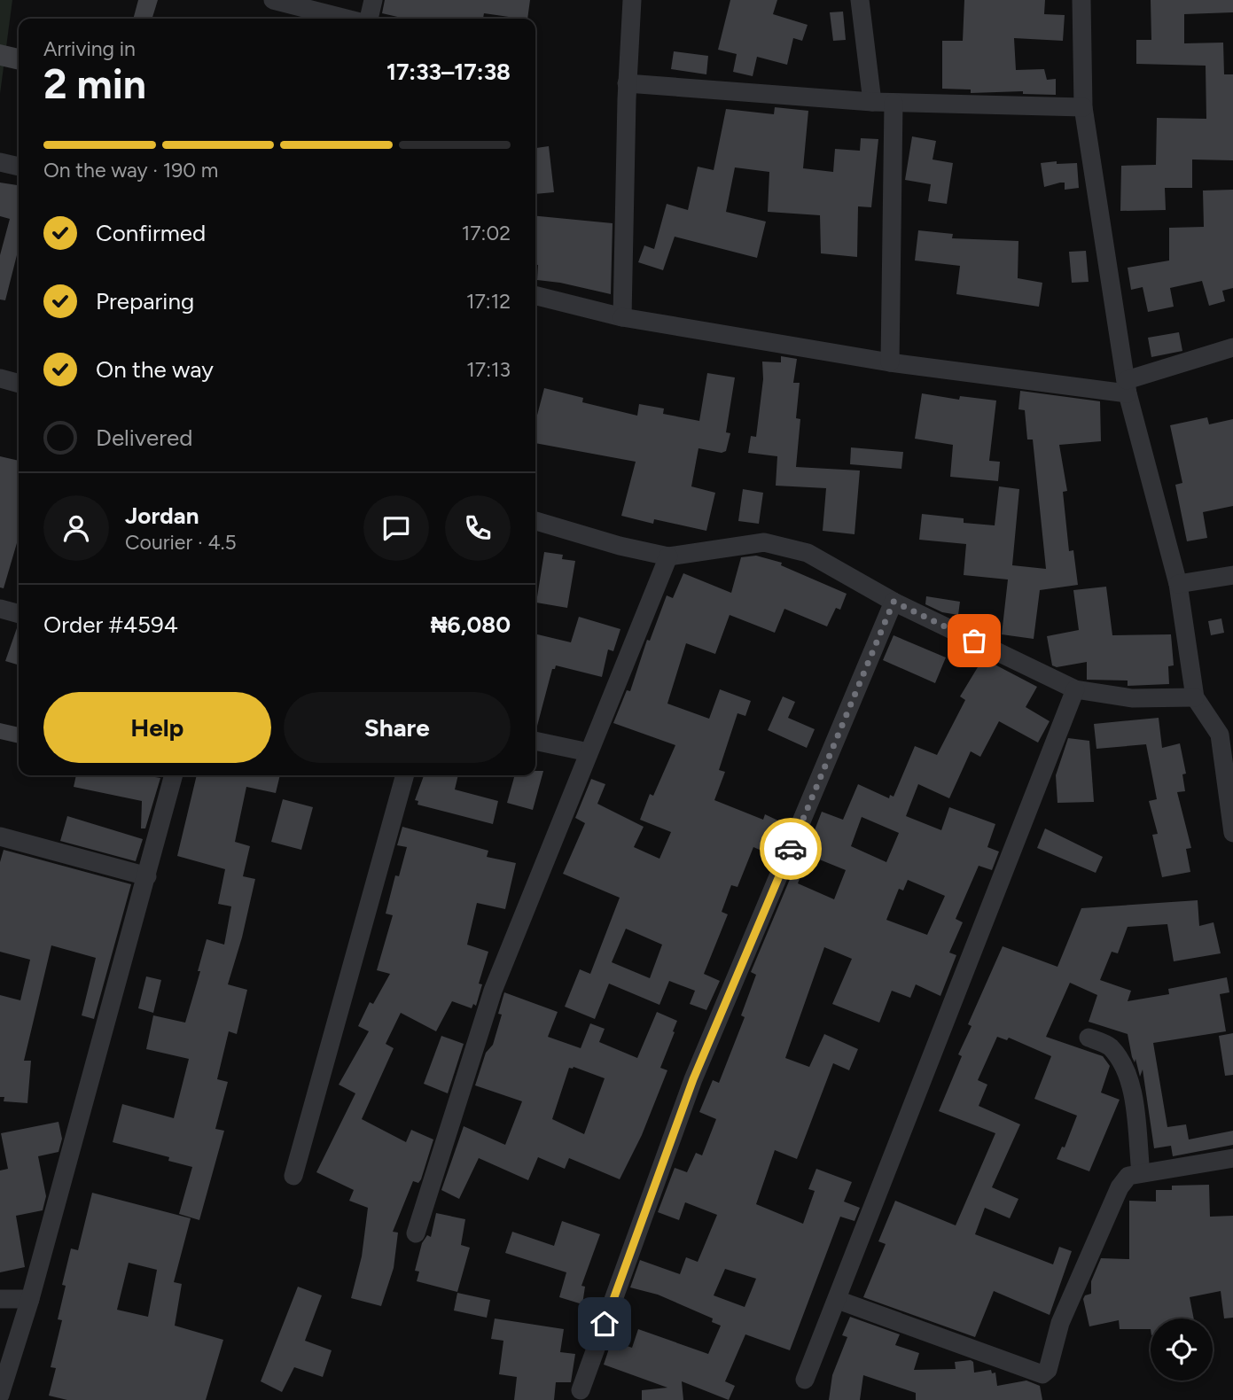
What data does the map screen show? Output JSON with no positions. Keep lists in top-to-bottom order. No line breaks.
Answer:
{"page":{"heading":["2 min","Arriving in","17:33–17:38"],"panel":["Jordan","Courier · 4.5","Order #4594","₦6,080"],"bar":"On the way · 190 m","list":[["Confirmed","17:02"],["Preparing","17:12"],["On the way","17:13"],"Delivered"],"buttons":["Help","Share"]}}
